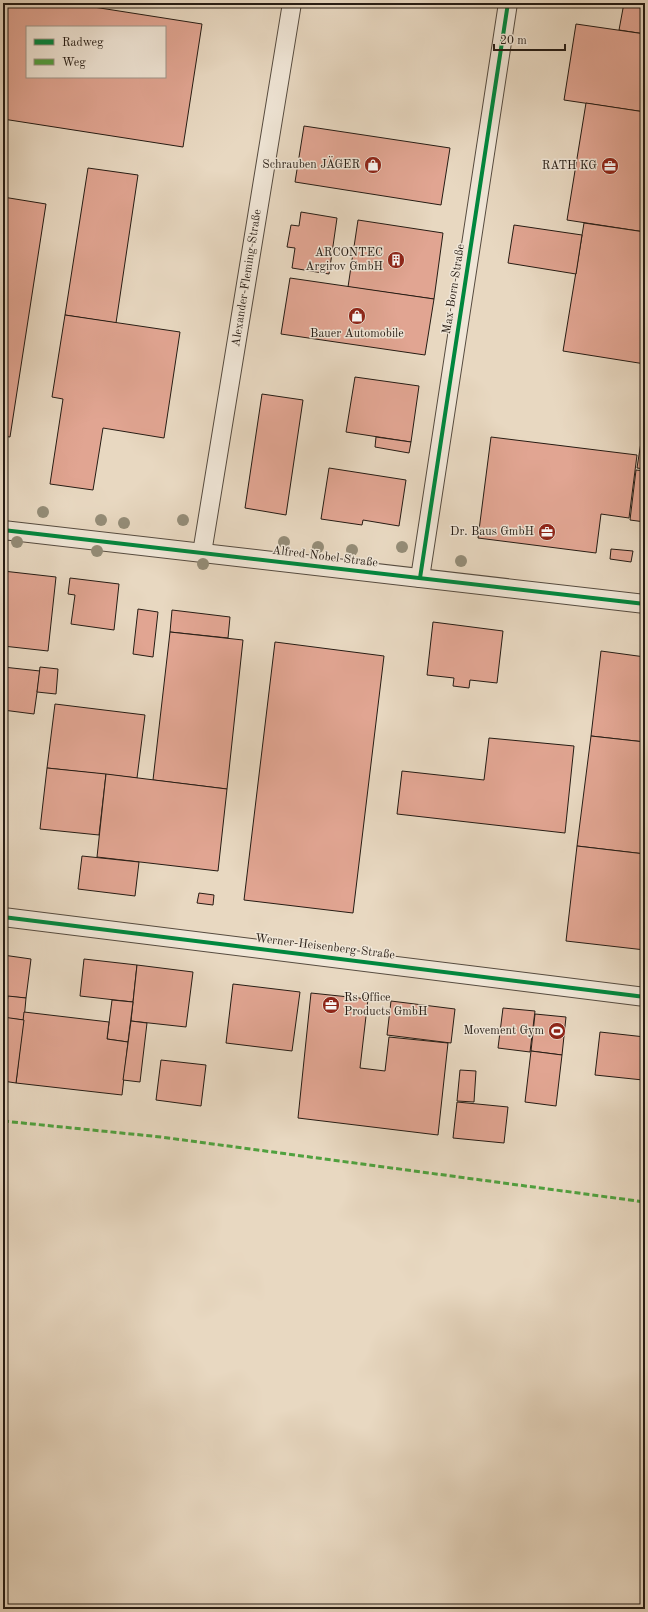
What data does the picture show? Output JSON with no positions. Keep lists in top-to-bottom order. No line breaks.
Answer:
{"streets":{"street":["Alexander-Fleming-Straße","Max-Born-Straße","Alfred-Nobel-Straße","Werner-Heisenberg-Straße"]},"crossings":[["Alexander-Fleming-Straße","Alfred-Nobel-Straße"],["Max-Born-Straße","Alfred-Nobel-Straße"]],"places":{"shop":["Schrauben JÄGER","Bauer Automobile"],"office":["RATH KG","Dr. Baus GmbH","Rs Office Products GmbH"],"building":["ARCONTEC Argirov GmbH"],"sports":["Movement Gym"]},"legend":["Radweg","Weg"],"scale_bar":"20 m"}
